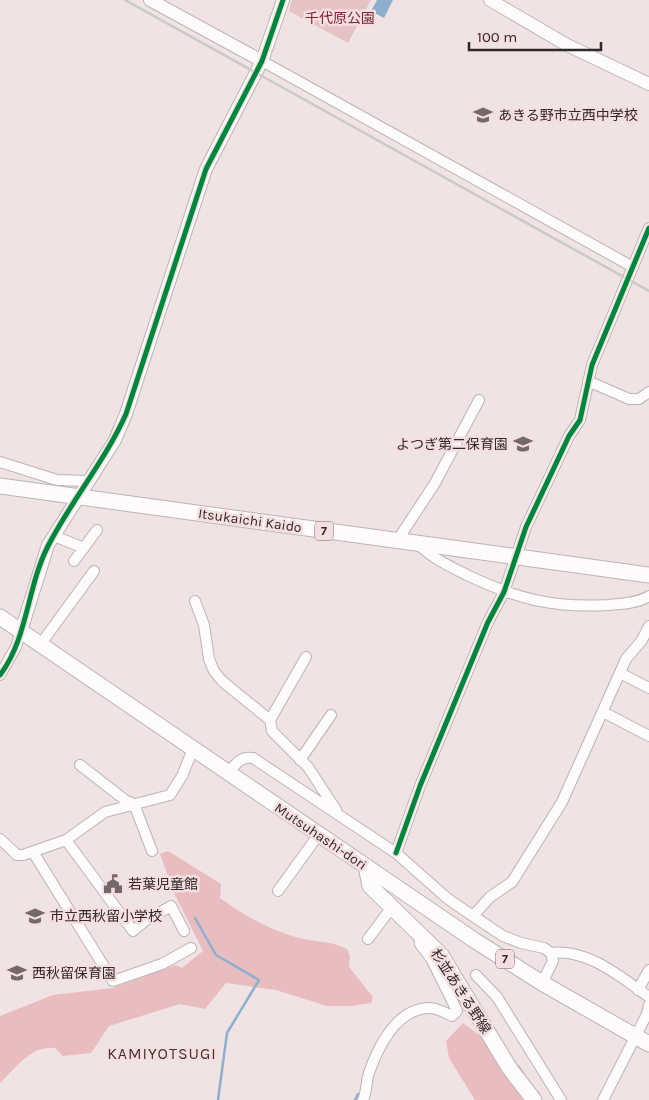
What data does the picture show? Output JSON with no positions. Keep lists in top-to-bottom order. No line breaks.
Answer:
{"streets":{"main road":["Itsukaichi Kaido","7","Mutsuhashi-dori","杉並あきる野線"]},"crossings":[["Mutsuhashi-dori","杉並あきる野線"]],"districts":["KAMIYOTSUGI"],"parks":["千代原公園"],"places":{"school or university":["あきる野市立西中学校","よつぎ第二保育園","市立西秋留小学校","西秋留保育園"],"public building":["若葉児童館"]},"scale_bar":"100 m"}
